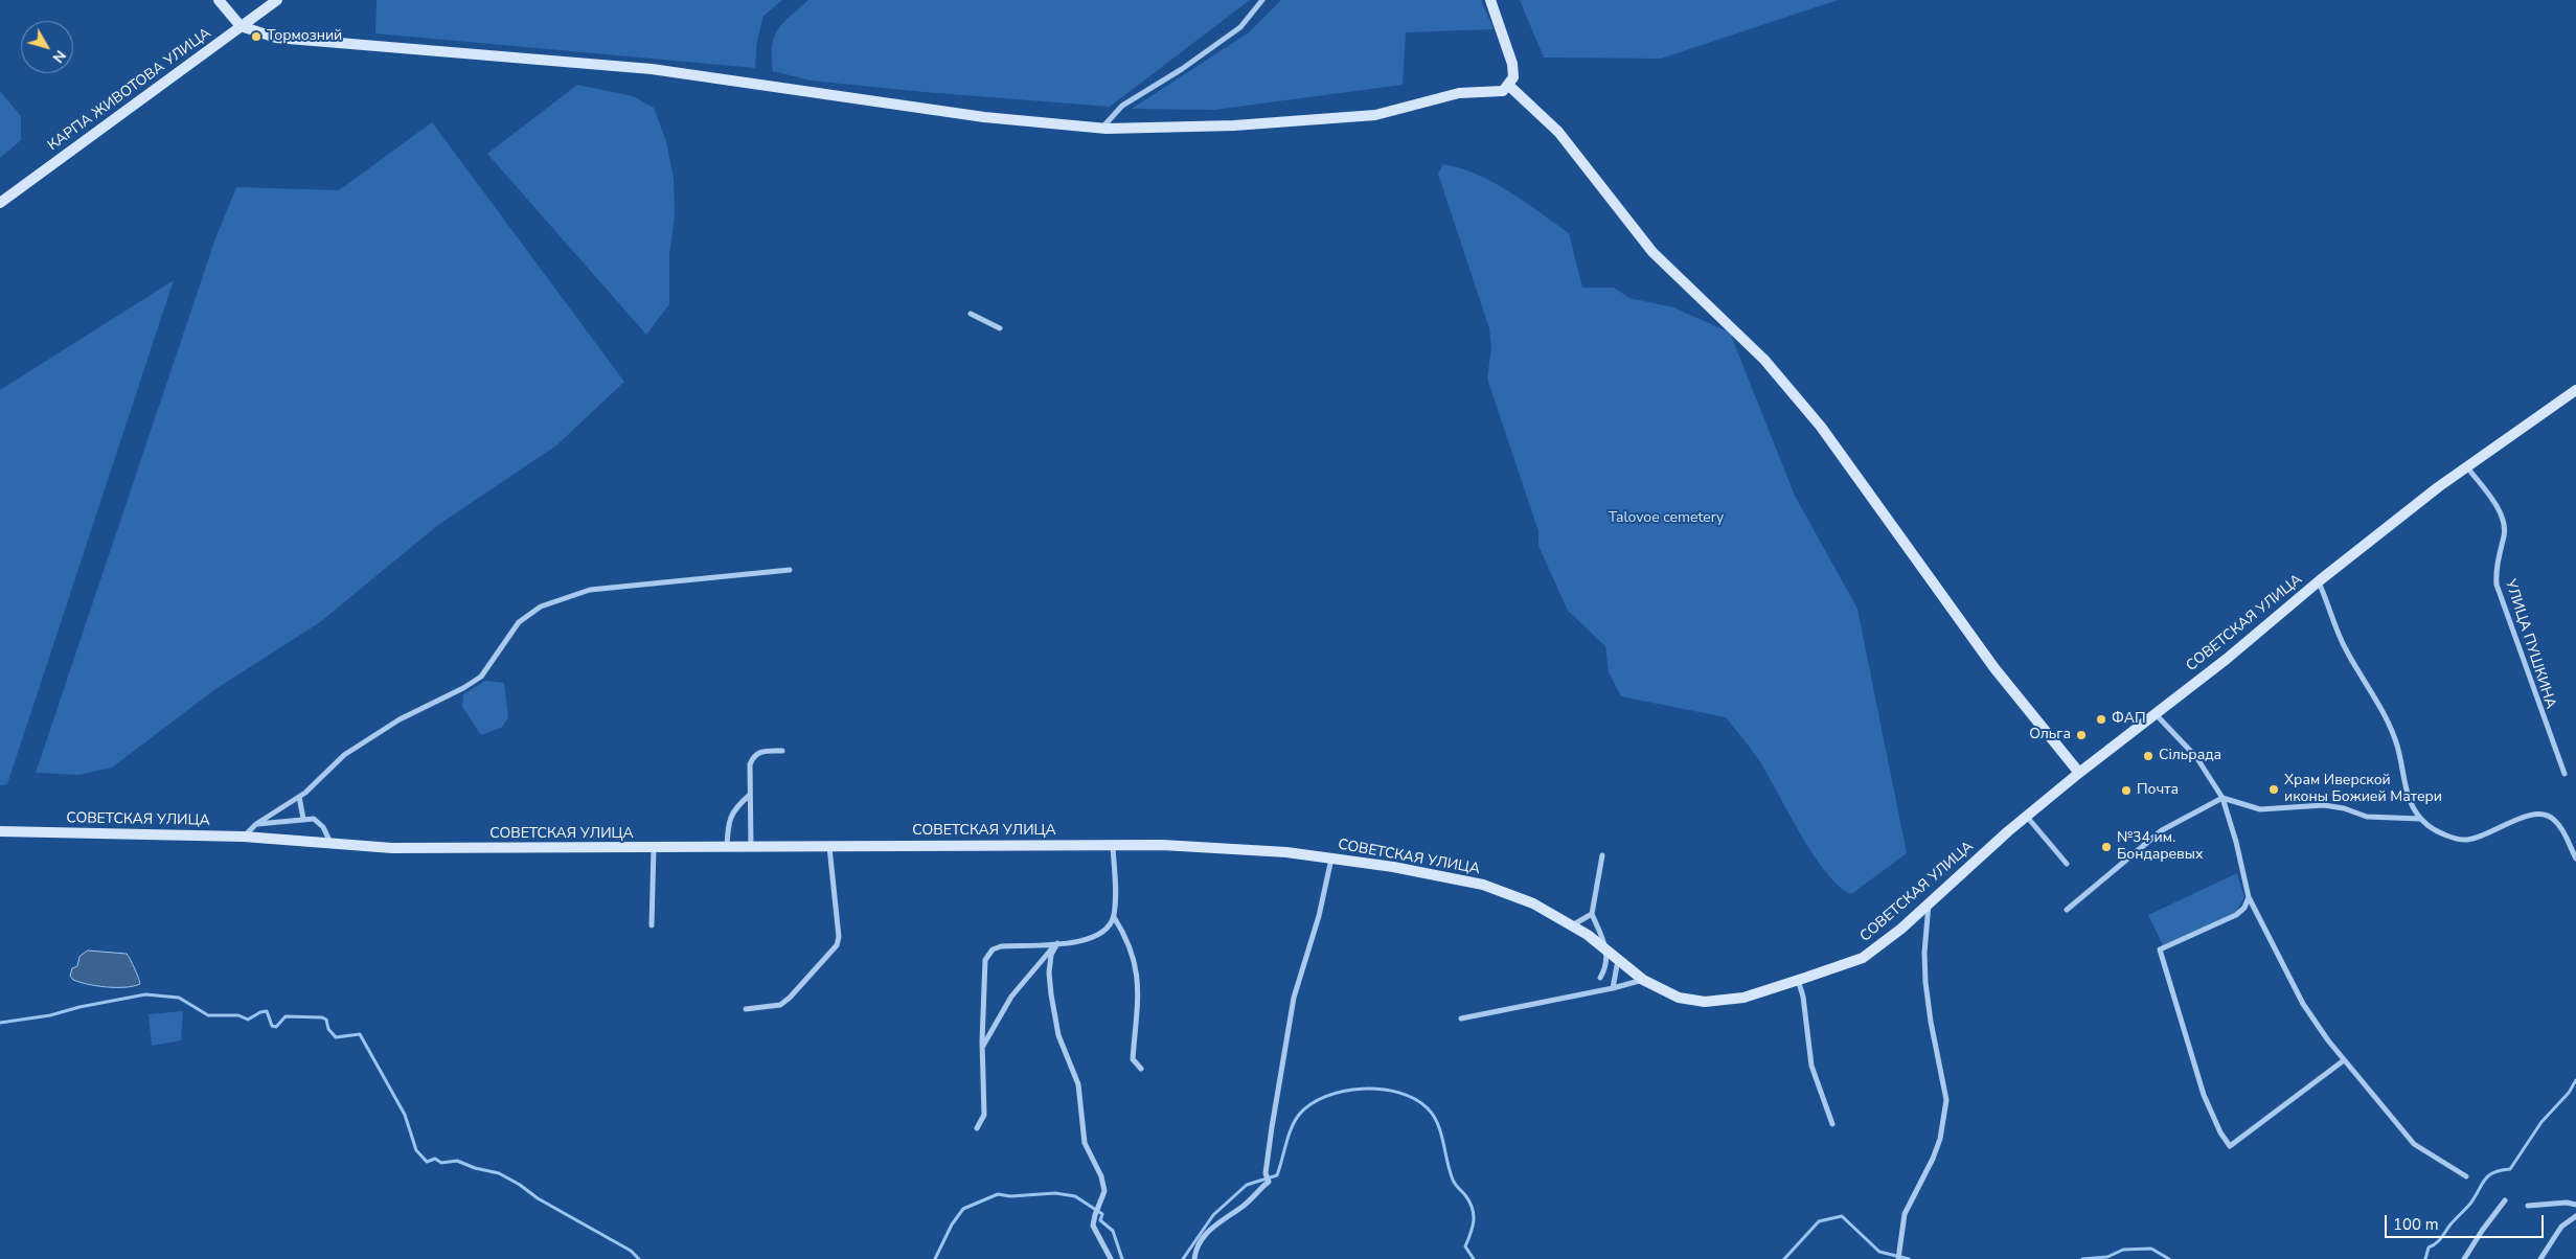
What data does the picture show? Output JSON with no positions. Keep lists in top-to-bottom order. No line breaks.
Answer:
{"streets":{"main road":["КАРПА ЖИВОТОВА УЛИЦА","СОВЕТСКАЯ УЛИЦА"],"street":["УЛИЦА ПУШКИНА"]},"crossings":[["СОВЕТСКАЯ УЛИЦА","УЛИЦА ПУШКИНА"]],"parks":["Talovoe cemetery"],"places":["Тормозний","ФАП","Ольга","Сільрада","Храм Иверской иконы Божией Матери","Почта","№34 им. Бондаревых"],"scale_bar":"100 m","north":"bottom right"}
